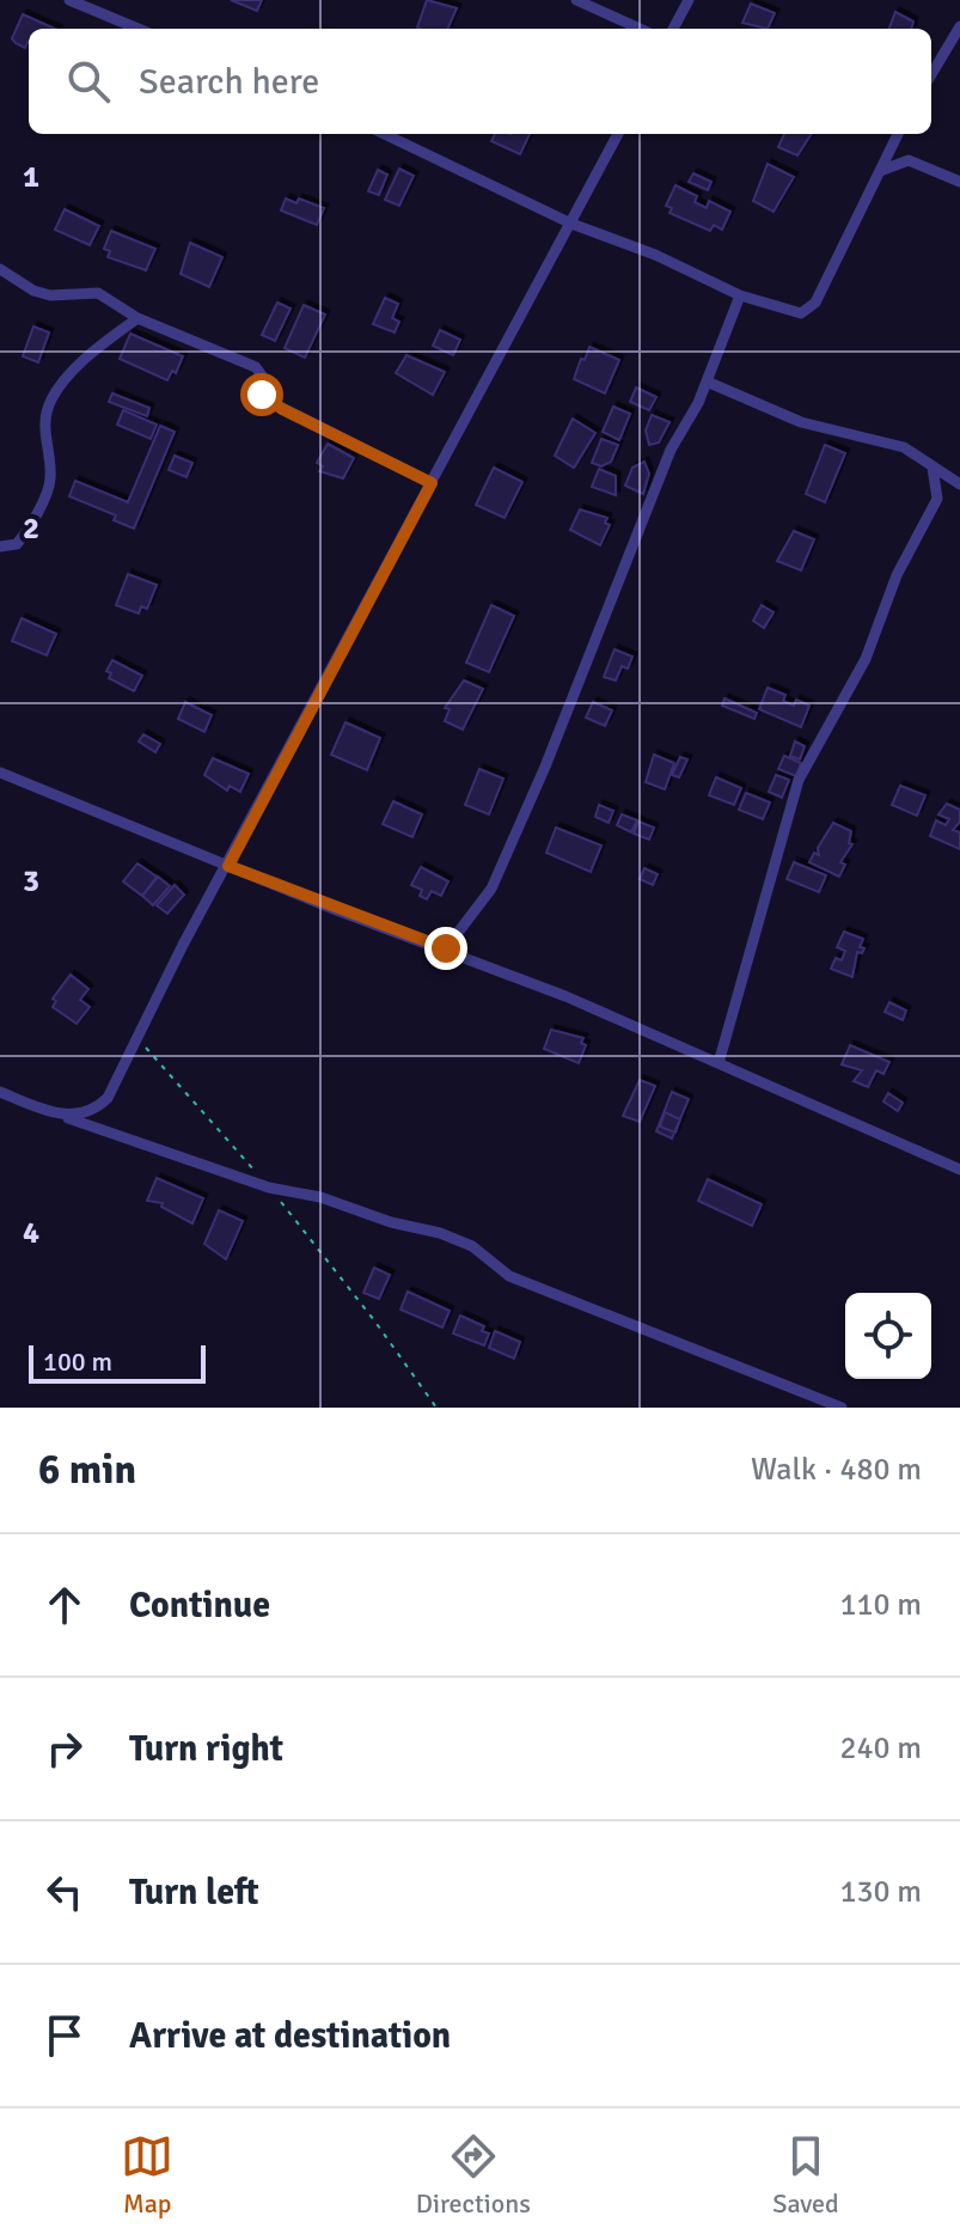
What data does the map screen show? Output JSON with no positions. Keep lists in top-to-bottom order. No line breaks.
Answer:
{"scale_bar":"100 m","page":{"search":"Search here","scale":"100 m","heading":["6 min","Walk · 480 m"],"list":[["Continue","110 m"],["Turn right","240 m"],["Turn left","130 m"],"Arrive at destination"],"nav":["Map","Directions","Saved"]},"grid":{"rows":["1","2","3","4"]}}
